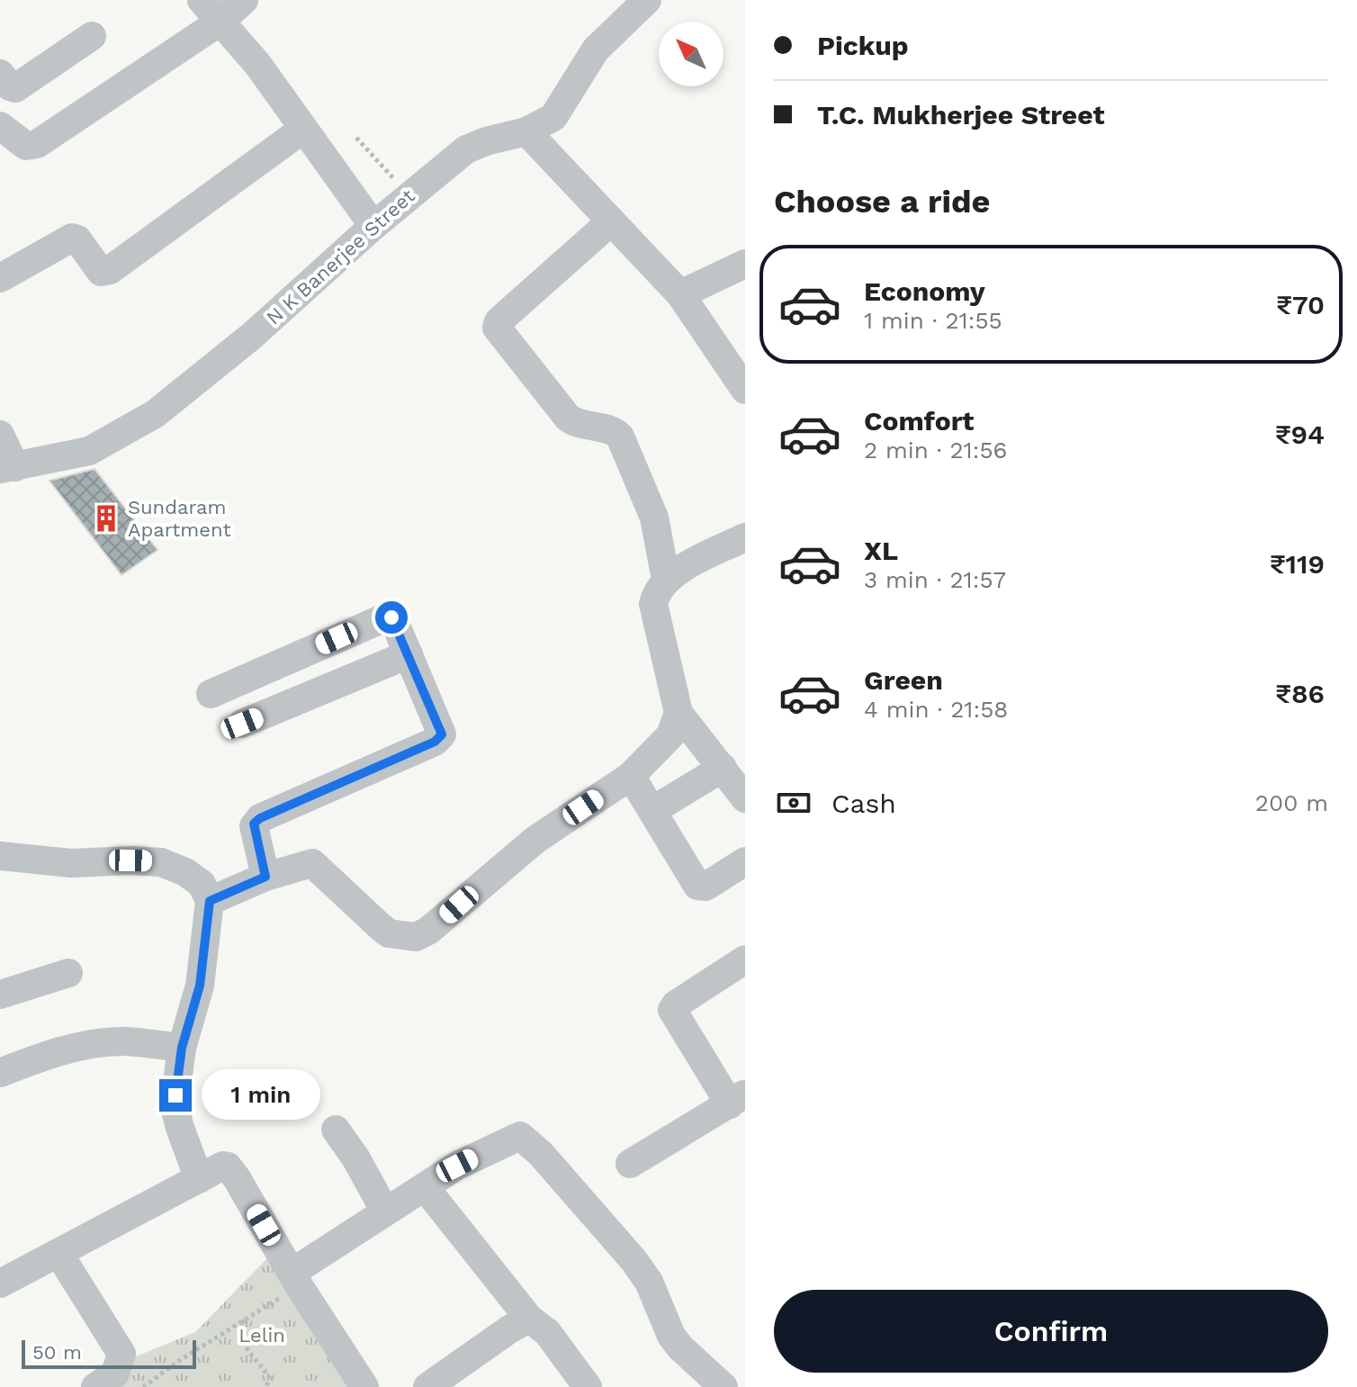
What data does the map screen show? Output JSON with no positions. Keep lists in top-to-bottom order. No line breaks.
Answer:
{"streets":{"street":["N K Banerjee Street"]},"parks":["Lelin"],"places":{"building":["Sundaram Apartment"]},"scale_bar":"50 m","north":"top left","page":{"banner":["Pickup","T.C. Mukherjee Street"],"heading":"Choose a ride","list":[{"name":"Economy","note":"1 min · 21:55","value":"₹70"},{"name":"Comfort","note":"2 min · 21:56","value":"₹94"},{"name":"XL","note":"3 min · 21:57","value":"₹119"},{"name":"Green","note":"4 min · 21:58","value":"₹86"}],"pay":["Cash","200 m"],"bubble":"1 min","buttons":"Confirm","scale":"50 m"}}
